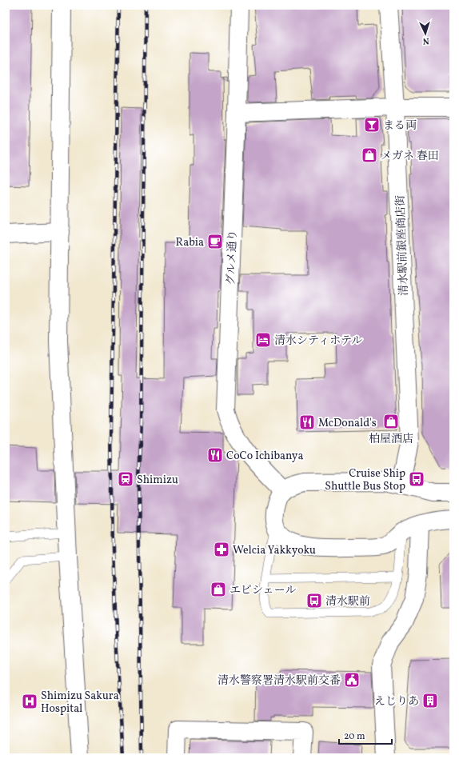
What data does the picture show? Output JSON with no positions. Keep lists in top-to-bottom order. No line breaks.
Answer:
{"streets":{"street":["清水駅前銀座商店街","グルメ通り"]},"places":{"bar":["まる両"],"shop":["メガネ 春田","柏屋酒店","エピシェール"],"cafe":["Rabia"],"hotel":["清水シティホテル"],"restaurant":["McDonald's","CoCo Ichibanya"],"station":["Shimizu"],"bus stop":["Cruise Ship Shuttle Bus Stop","清水駅前"],"pharmacy":["Welcia Yakkyoku"],"public building":["清水警察署清水駅前交番"],"building":["えじりあ"],"hospital":["Shimizu Sakura Hospital"]},"scale_bar":"20 m","north":"bottom"}
